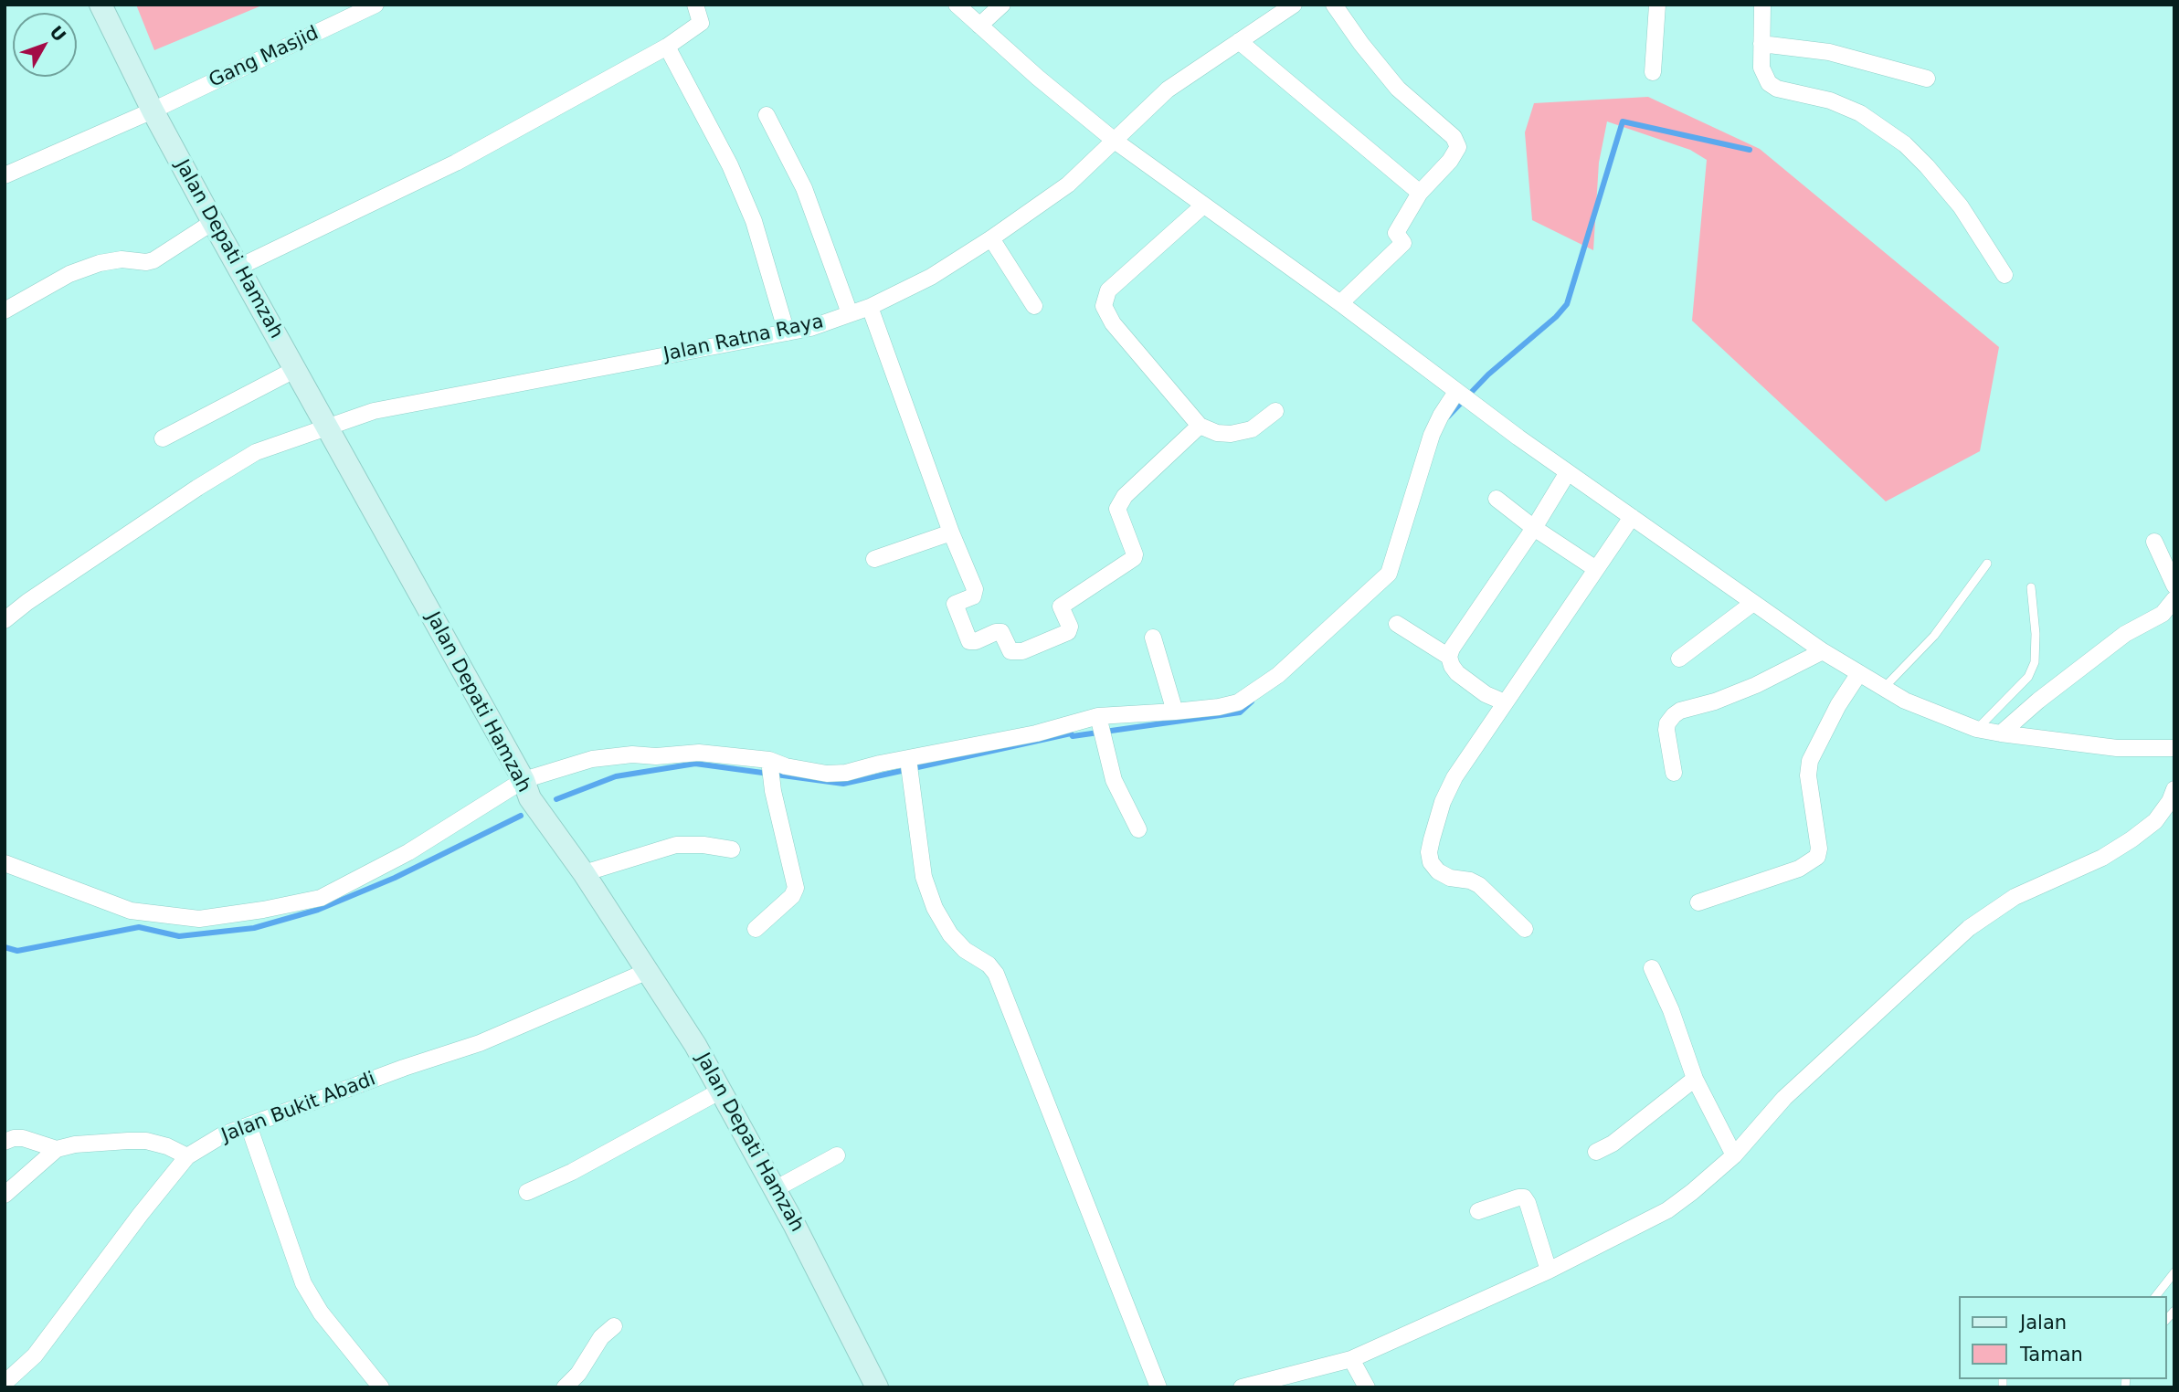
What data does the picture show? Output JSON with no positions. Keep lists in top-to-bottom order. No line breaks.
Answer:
{"streets":{"main road":["Jalan Depati Hamzah"],"street":["Gang Masjid","Jalan Ratna Raya","Jalan Bukit Abadi"]},"crossings":[["Gang Masjid","Jalan Depati Hamzah"],["Jalan Depati Hamzah","Jalan Ratna Raya"],["Jalan Depati Hamzah","Jalan Bukit Abadi"]],"legend":["Jalan","Taman"],"north":"top right"}
